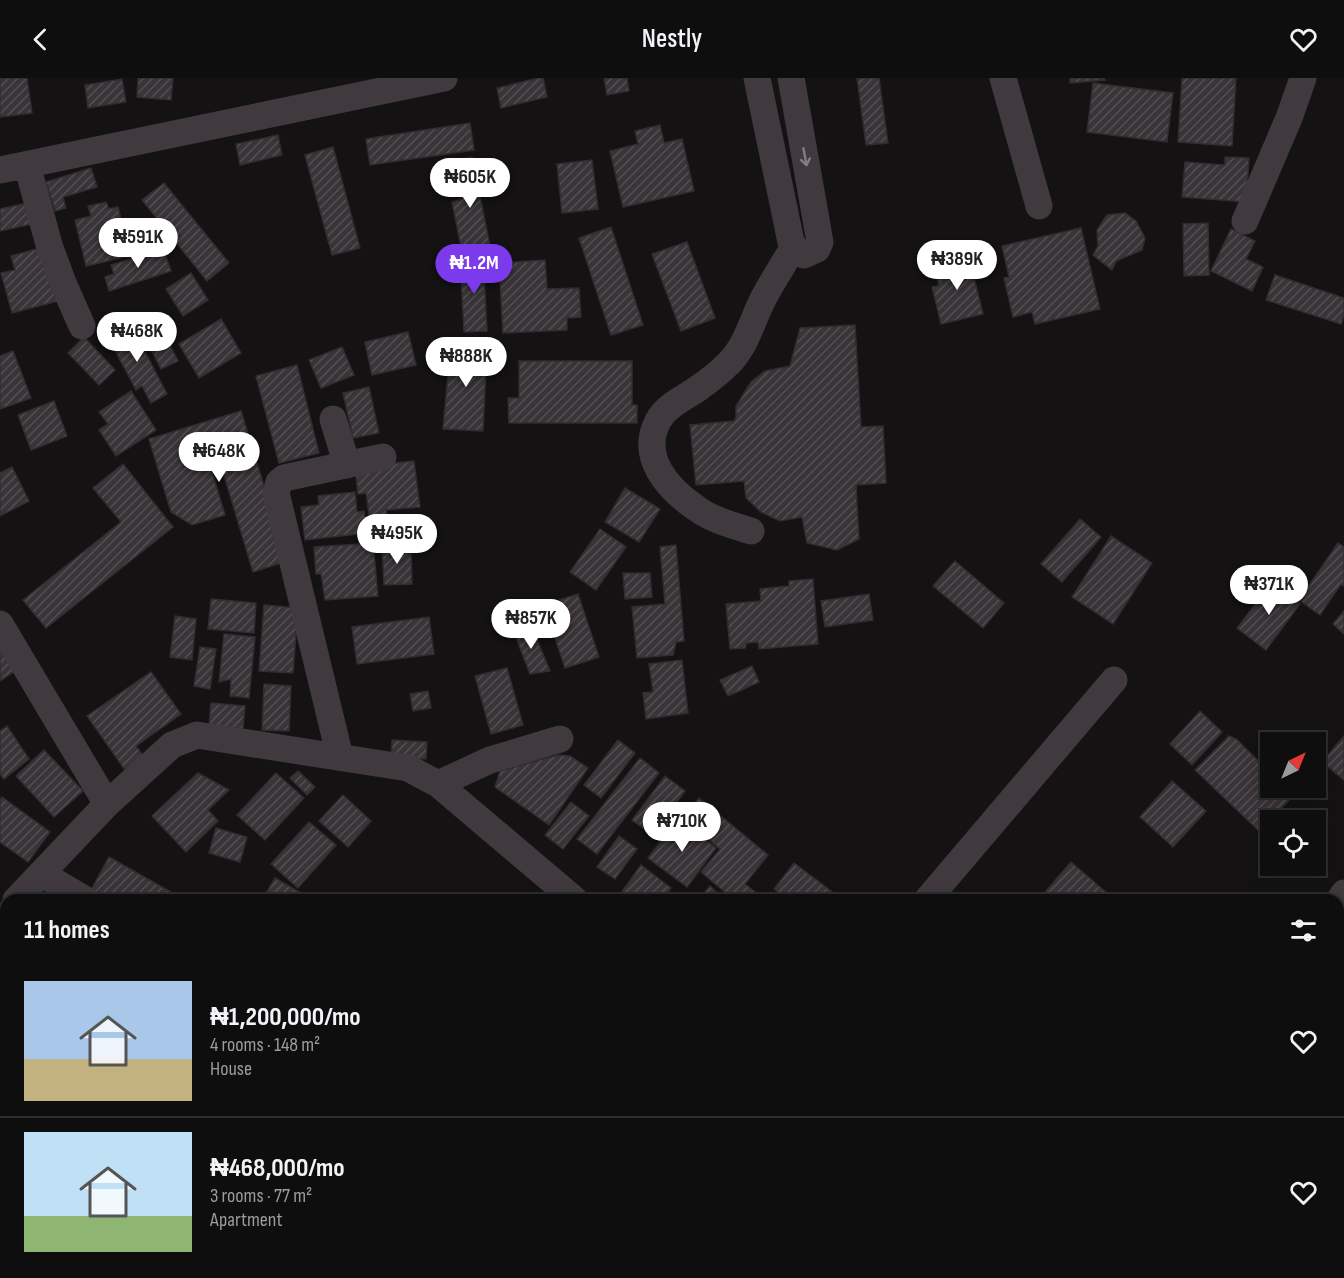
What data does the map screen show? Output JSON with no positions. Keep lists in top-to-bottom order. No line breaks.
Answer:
{"north":"top right","page":{"header":"Nestly","price":["₦605K","₦591K","₦389K","₦1.2M","₦468K","₦888K","₦648K","₦495K","₦371K","₦857K","₦710K"],"heading":"11 homes","list":[{"name":"₦1,200,000/mo","note":"4 rooms · 148 m² · House"},{"name":"₦468,000/mo","note":"3 rooms · 77 m² · Apartment"}]}}
